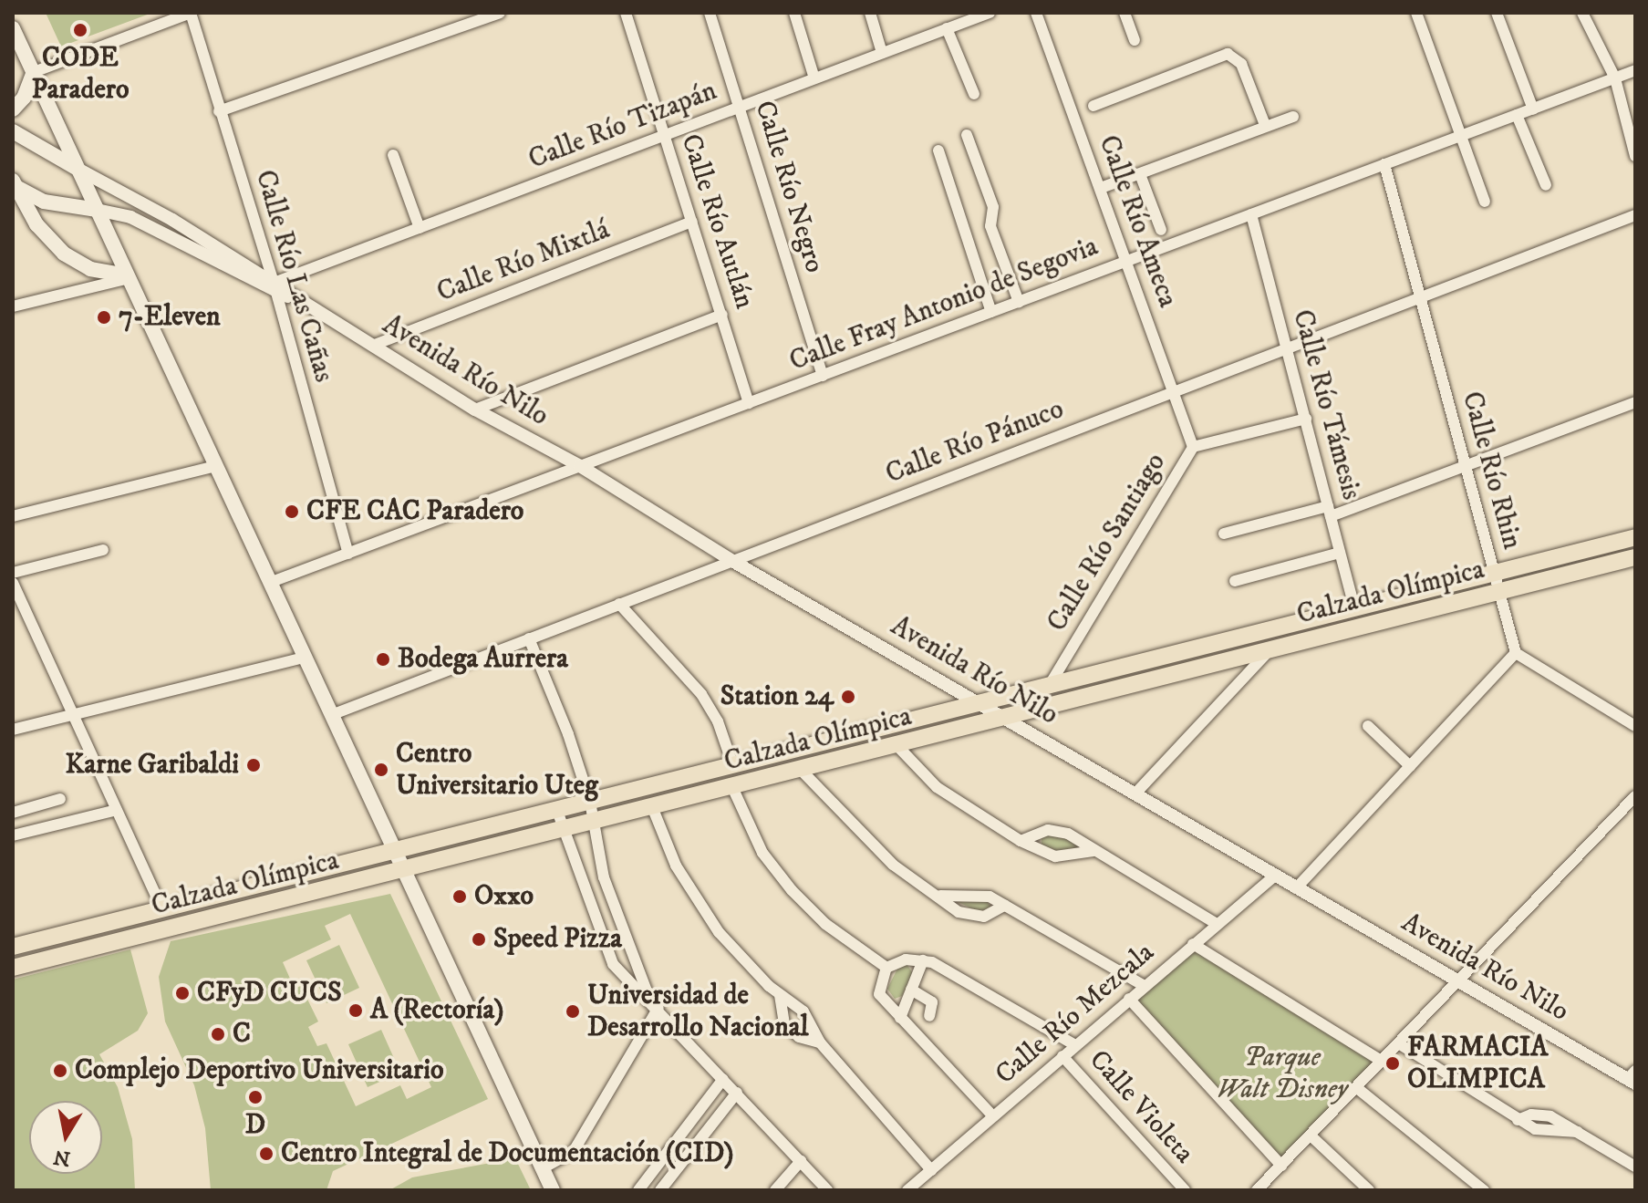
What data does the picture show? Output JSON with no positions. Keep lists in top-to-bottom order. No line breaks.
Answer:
{"streets":{"main road":["Avenida Río Nilo","Calzada Olímpica"],"street":["Calle Río Tizapán","Calle Río Negro","Calle Río Autlán","Calle Río Ameca","Calle Río Mixtlá","Calle Río Las Cañas","Calle Fray Antonio de Segovia","Calle Río Támesis","Calle Río Pánuco","Calle Río Rhin","Calle Río Santiago","Calle Río Mezcala","Calle Violeta"]},"crossings":[["Calle Río Tizapán","Calle Río Negro"],["Calle Río Tizapán","Calle Río Autlán"],["Calle Río Tizapán","Calle Río Las Cañas"],["Calle Río Tizapán","Avenida Río Nilo"],["Calle Río Negro","Calle Fray Antonio de Segovia"],["Calle Río Autlán","Calle Río Mixtlá"],["Calle Río Autlán","Calle Fray Antonio de Segovia"],["Calle Río Ameca","Calle Fray Antonio de Segovia"],["Calle Río Ameca","Calle Río Pánuco"],["Calle Río Ameca","Calle Río Santiago"],["Calle Río Mixtlá","Avenida Río Nilo"],["Calle Río Las Cañas","Calle Fray Antonio de Segovia"],["Calle Río Las Cañas","Avenida Río Nilo"],["Calle Fray Antonio de Segovia","Avenida Río Nilo"],["Calle Fray Antonio de Segovia","Calle Río Támesis"],["Calle Fray Antonio de Segovia","Calle Río Rhin"],["Avenida Río Nilo","Calle Río Pánuco"],["Avenida Río Nilo","Calzada Olímpica"],["Avenida Río Nilo","Calle Río Mezcala"],["Calle Río Támesis","Calle Río Pánuco"],["Calle Río Támesis","Calle Río Santiago"],["Calle Río Támesis","Calzada Olímpica"],["Calle Río Pánuco","Calle Río Rhin"],["Calle Río Rhin","Calzada Olímpica"],["Calle Río Santiago","Calzada Olímpica"],["Calle Río Mezcala","Calle Violeta"]],"parks":["Parque Walt Disney"],"places":["CODE Paradero","7-Eleven","CFE CAC Paradero","Bodega Aurrera","Station 24","Karne Garibaldi","Centro Universitario Uteg","Oxxo","Speed Pizza","CFyD CUCS","A (Rectoría)","Universidad de Desarrollo Nacional","C","FARMACIA OLIMPICA","Complejo Deportivo Universitario","D","Centro Integral de Documentación (CID)"],"north":"bottom"}
